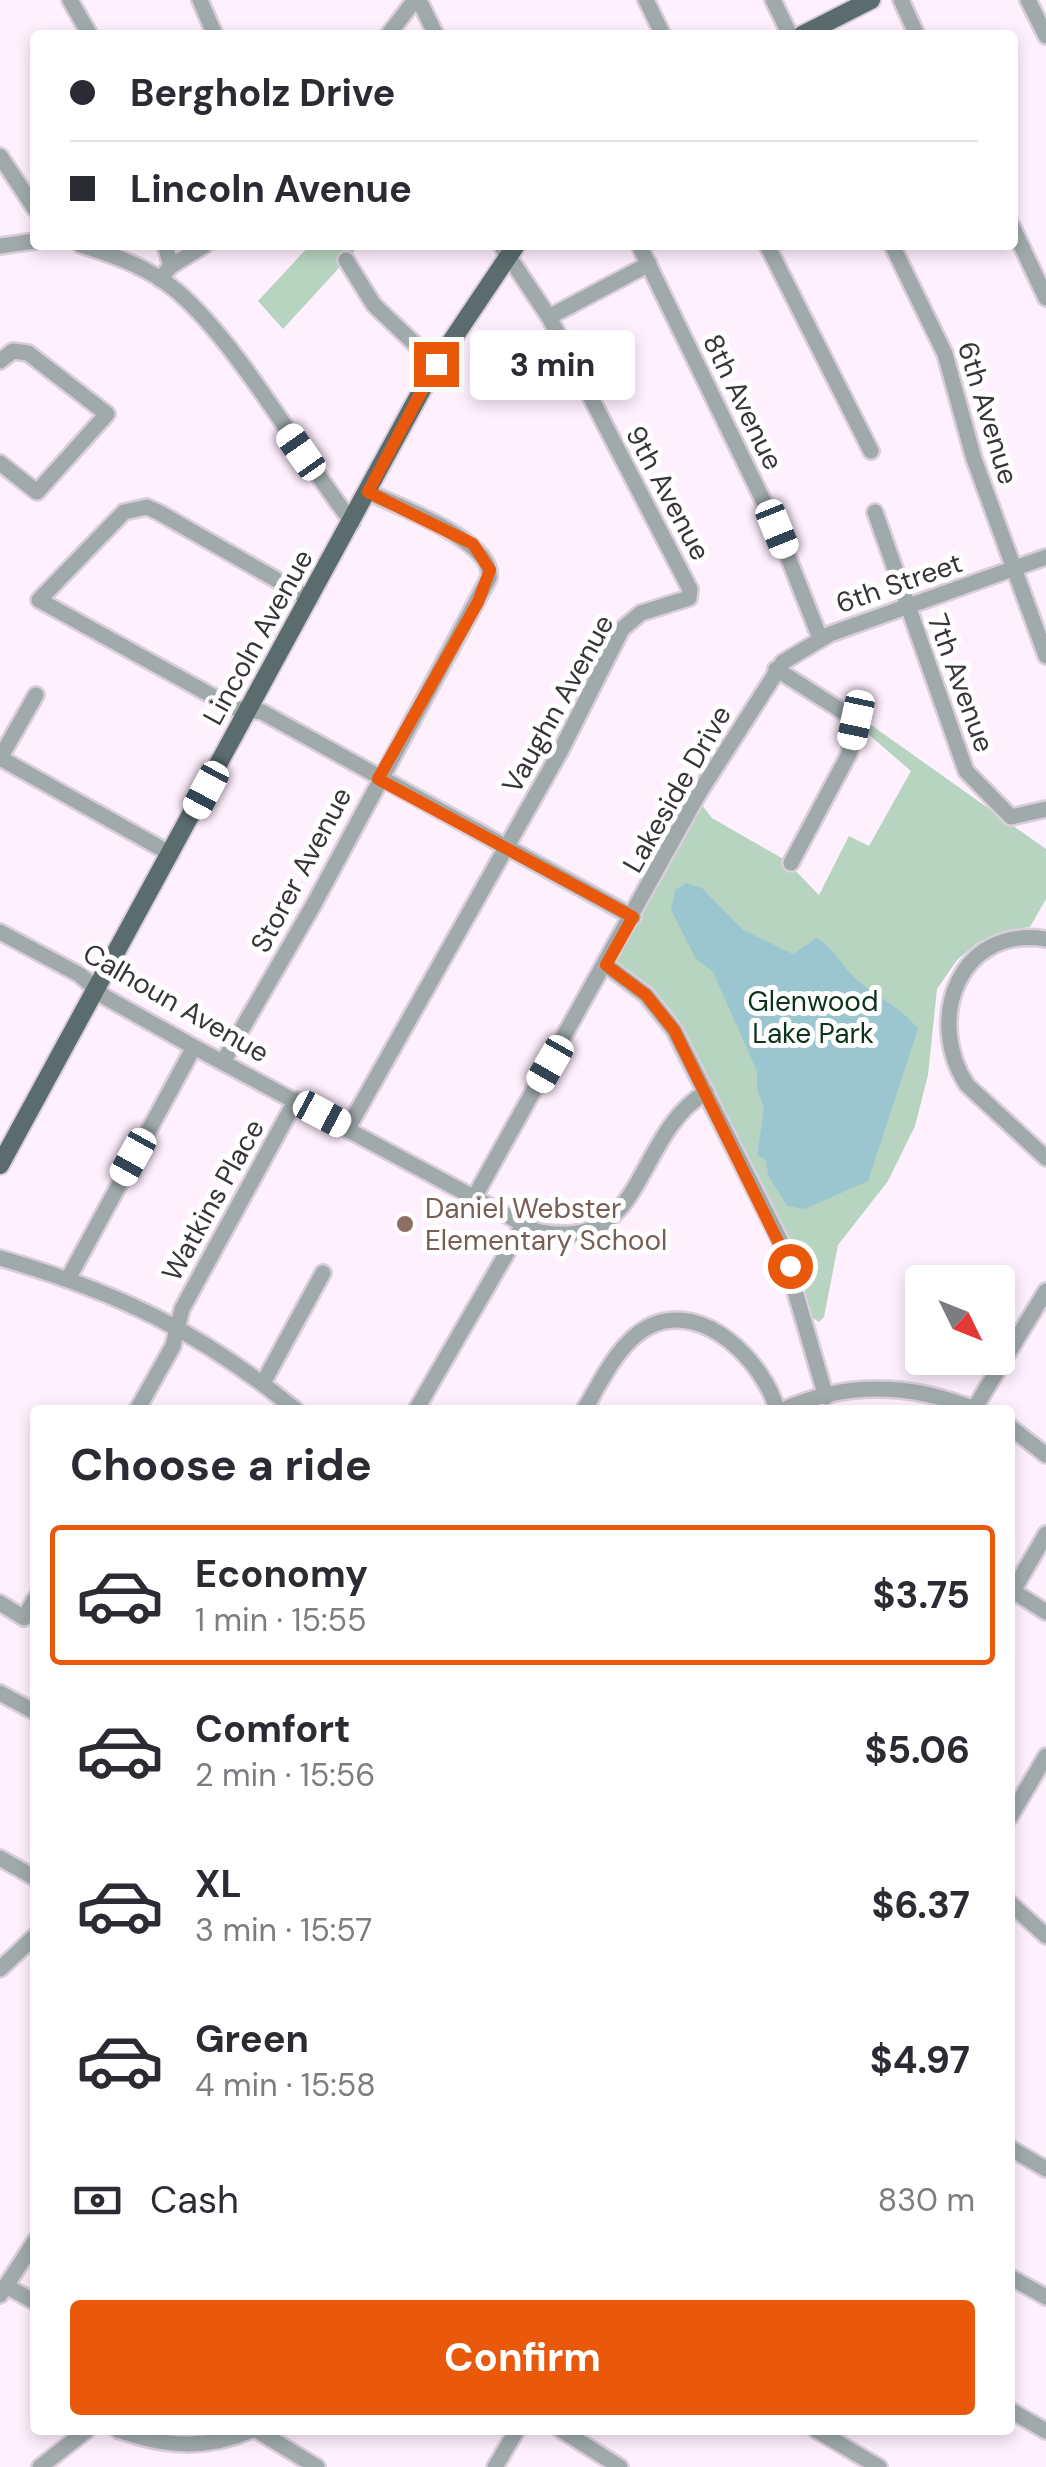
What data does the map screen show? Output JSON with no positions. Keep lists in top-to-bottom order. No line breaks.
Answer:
{"streets":{"main road":["Lincoln Avenue"],"street":["8th Avenue","6th Avenue","9th Avenue","6th Street","7th Avenue","Vaughn Avenue","Lakeside Drive","Storer Avenue","Calhoun Avenue","Watkins Place"]},"crossings":[["8th Avenue","6th Street"],["6th Avenue","6th Street"],["9th Avenue","Vaughn Avenue"],["6th Street","7th Avenue"],["6th Street","Lakeside Drive"],["Lincoln Avenue","Storer Avenue"],["Lincoln Avenue","Calhoun Avenue"],["Vaughn Avenue","Calhoun Avenue"],["Lakeside Drive","Calhoun Avenue"],["Storer Avenue","Calhoun Avenue"],["Calhoun Avenue","Watkins Place"]],"parks":["Glenwood Lake Park"],"places":["Daniel Webster Elementary School"],"north":"bottom right","page":{"banner":["Bergholz Drive","Lincoln Avenue"],"bubble":"3 min","heading":"Choose a ride","list":[{"name":"Economy","note":"1 min · 15:55","value":"$3.75"},{"name":"Comfort","note":"2 min · 15:56","value":"$5.06"},{"name":"XL","note":"3 min · 15:57","value":"$6.37"},{"name":"Green","note":"4 min · 15:58","value":"$4.97"}],"pay":["Cash","830 m"],"buttons":"Confirm"}}
